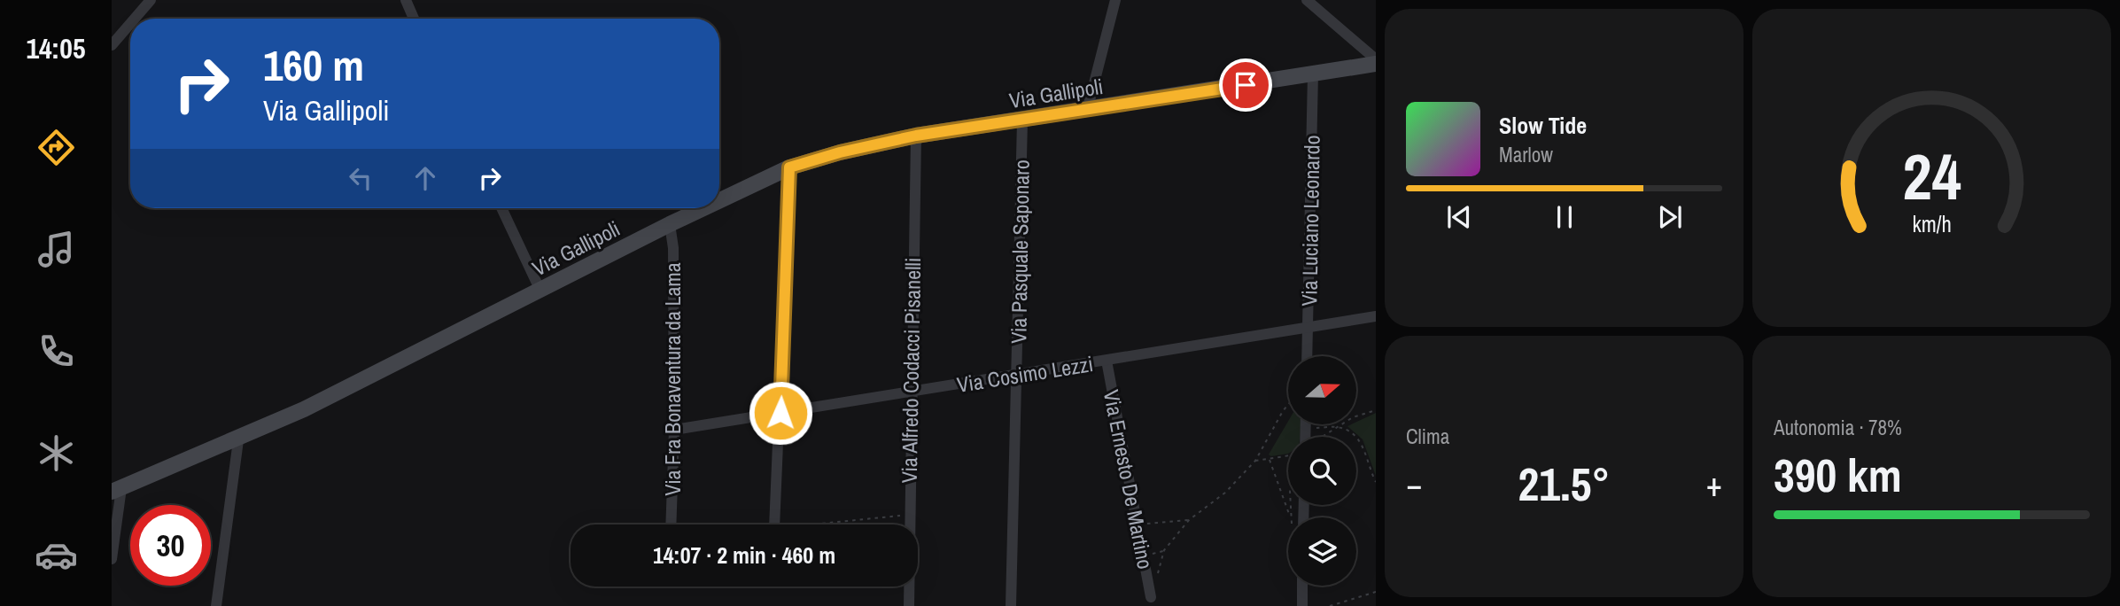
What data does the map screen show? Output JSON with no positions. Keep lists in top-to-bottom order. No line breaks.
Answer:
{"streets":{"main road":["Via Gallipoli"],"street":["Via Luciano Leonardo","Via Pasquale Saponaro","Via Alfredo Codacci Pisanelli","Via Cosimo Lezzi","Via Fra Bonaventura da Lama","Via Ernesto De Martino"]},"crossings":[["Via Gallipoli","Via Luciano Leonardo"],["Via Gallipoli","Via Pasquale Saponaro"],["Via Gallipoli","Via Alfredo Codacci Pisanelli"],["Via Gallipoli","Via Fra Bonaventura da Lama"],["Via Luciano Leonardo","Via Cosimo Lezzi"],["Via Pasquale Saponaro","Via Cosimo Lezzi"],["Via Alfredo Codacci Pisanelli","Via Cosimo Lezzi"],["Via Cosimo Lezzi","Via Fra Bonaventura da Lama"],["Via Cosimo Lezzi","Via Ernesto De Martino"]],"north":"right","page":{"tabs":"14:05","turn":["160 m","Via Gallipoli"],"song":["Slow Tide","Marlow"],"tile":["Clima",["Autonomia · 78%","390 km"]],"heat":["−","21.5°","+"],"limit":"30","trip":"14:07 · 2 min · 460 m","gauge":["24","km/h"]}}
